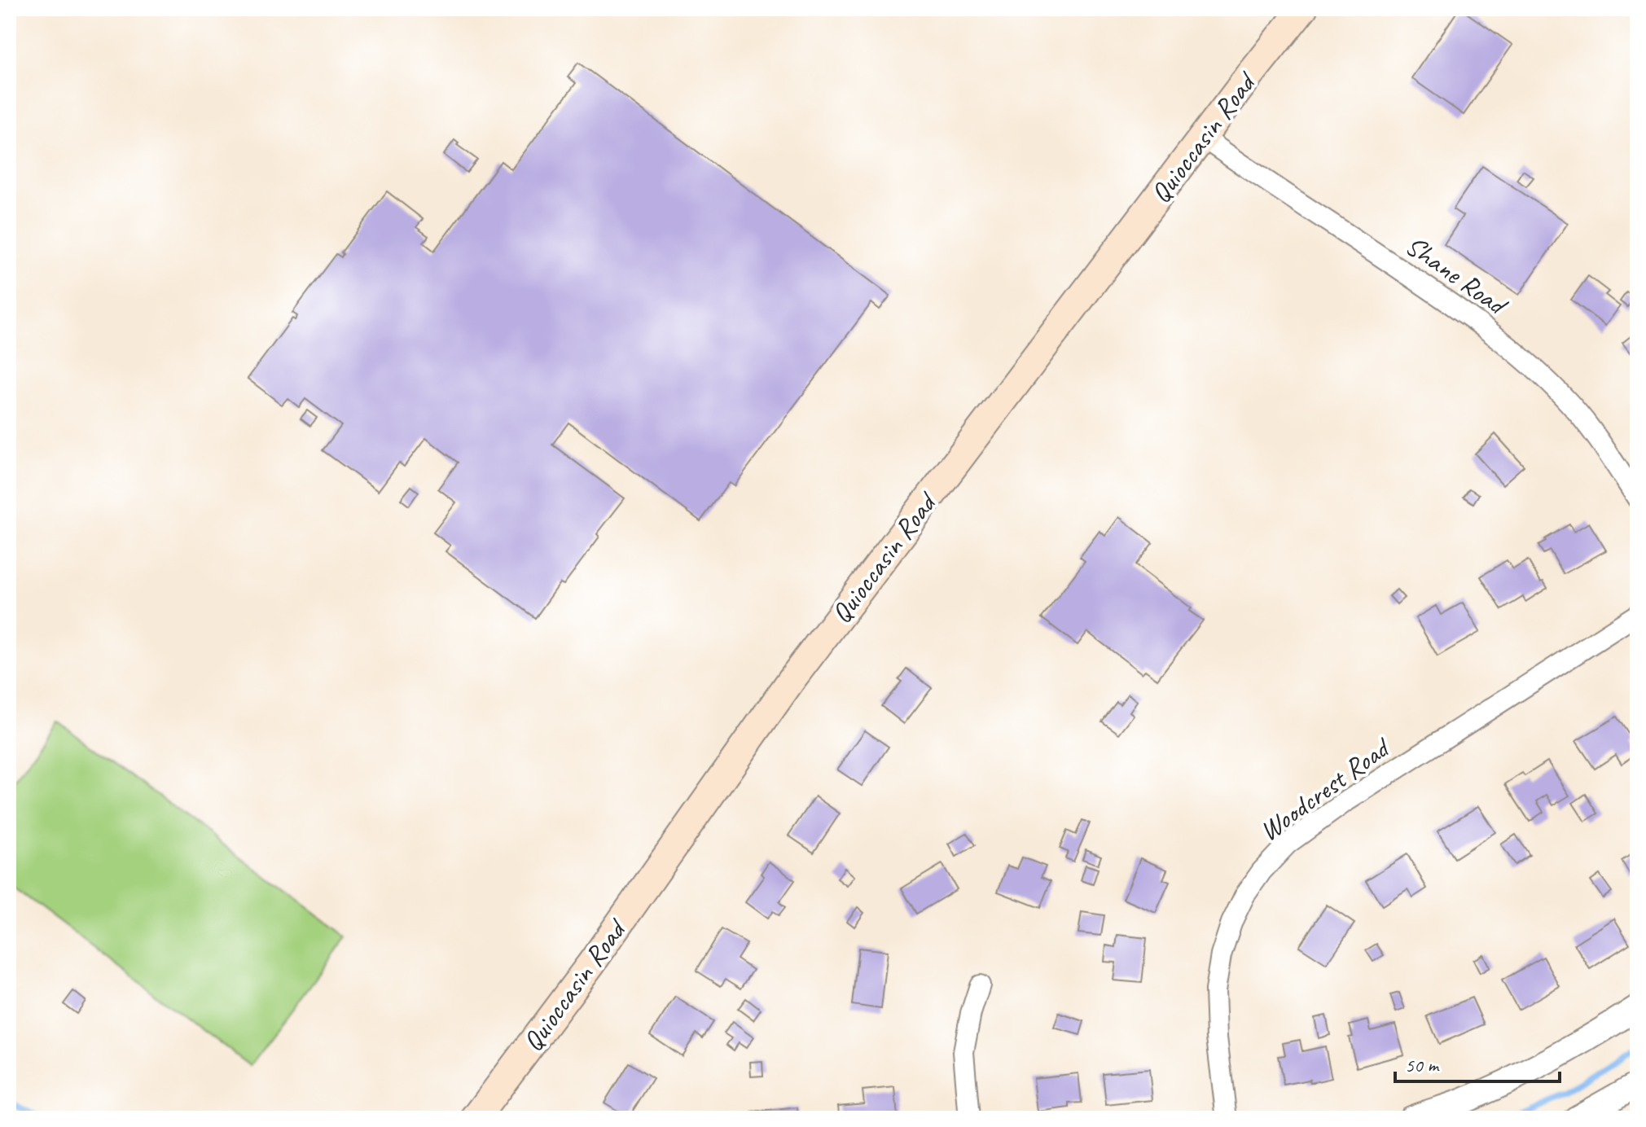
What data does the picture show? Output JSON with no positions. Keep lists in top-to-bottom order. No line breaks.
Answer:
{"streets":{"main road":["Quioccasin Road"],"street":["Shane Road","Woodcrest Road"]},"crossings":[["Quioccasin Road","Shane Road"]],"scale_bar":"50 m"}
